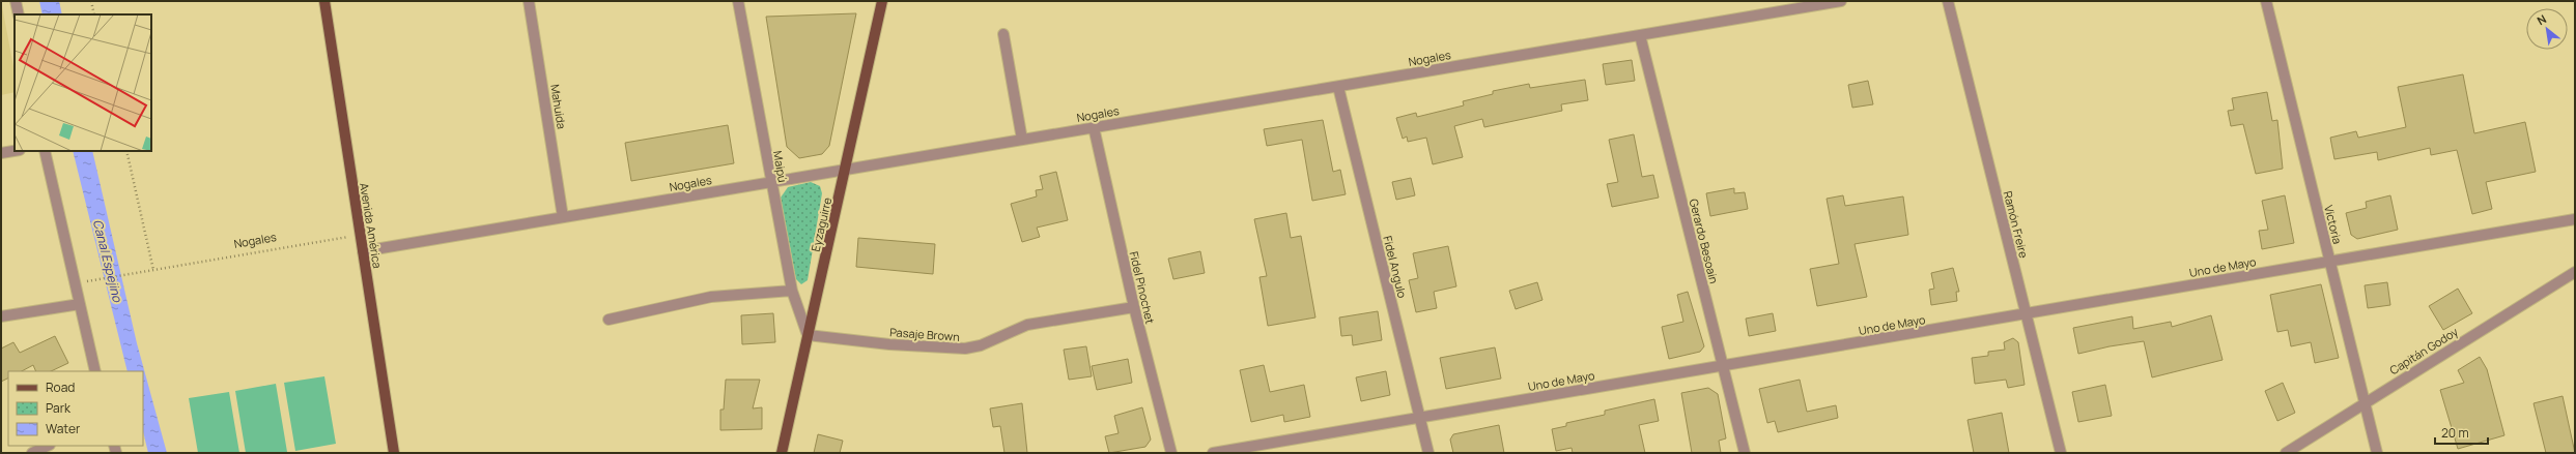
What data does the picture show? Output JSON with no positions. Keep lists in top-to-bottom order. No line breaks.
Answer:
{"streets":{"main road":["Eyzaguirre","Avenida América"],"street":["Nogales","Mahuida","Maipú","Ramón Freire","Victoria","Gerardo Besoain","Fidel Angulo","Uno de Mayo","Fidel Pinochet","Pasaje Brown","Capitán Godoy"]},"crossings":[["Nogales","Mahuida"],["Nogales","Maipú"],["Nogales","Eyzaguirre"],["Nogales","Avenida América"],["Nogales","Gerardo Besoain"],["Nogales","Fidel Angulo"],["Nogales","Fidel Pinochet"],["Maipú","Eyzaguirre"],["Maipú","Pasaje Brown"],["Eyzaguirre","Pasaje Brown"],["Ramón Freire","Uno de Mayo"],["Victoria","Uno de Mayo"],["Victoria","Capitán Godoy"],["Gerardo Besoain","Uno de Mayo"],["Fidel Angulo","Uno de Mayo"],["Fidel Pinochet","Pasaje Brown"]],"water":["Canal Espejino"],"legend":["Road","Park","Water"],"scale_bar":"20 m","north":"top left"}
